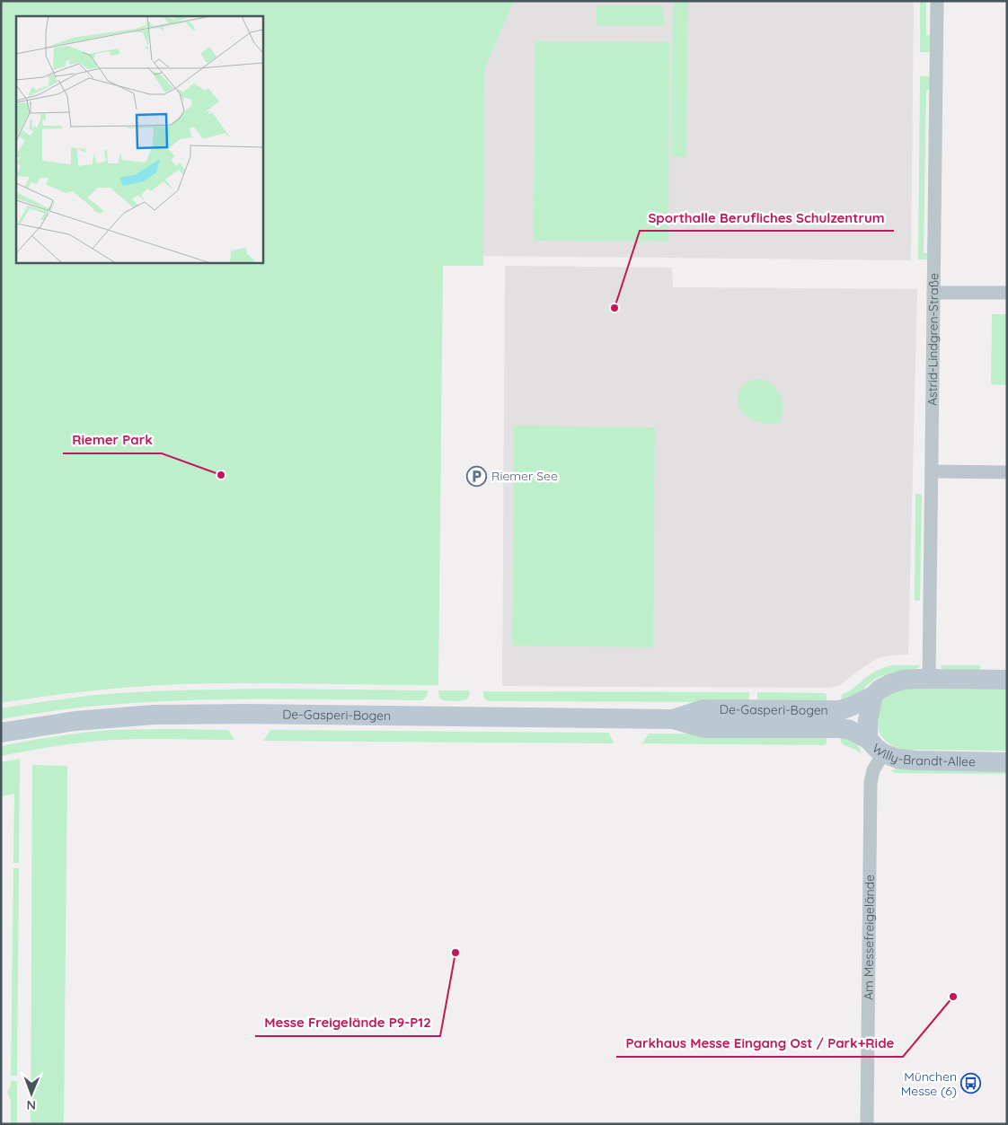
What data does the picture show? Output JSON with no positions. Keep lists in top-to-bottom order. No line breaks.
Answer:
{"streets":{"main road":["De-Gasperi-Bogen","Willy-Brandt-Allee"],"street":["Astrid-Lindgren-Straße","Am Messefreigelände"]},"crossings":[["De-Gasperi-Bogen","Willy-Brandt-Allee"],["Willy-Brandt-Allee","Am Messefreigelände"]],"places":{"other":["Sporthalle Berufliches Schulzentrum","Riemer Park","Messe Freigelände P9-P12","Parkhaus Messe Eingang Ost / Park+Ride"],"parking":["Riemer See"],"bus stop":["München Messe (6)"]},"north":"bottom"}
